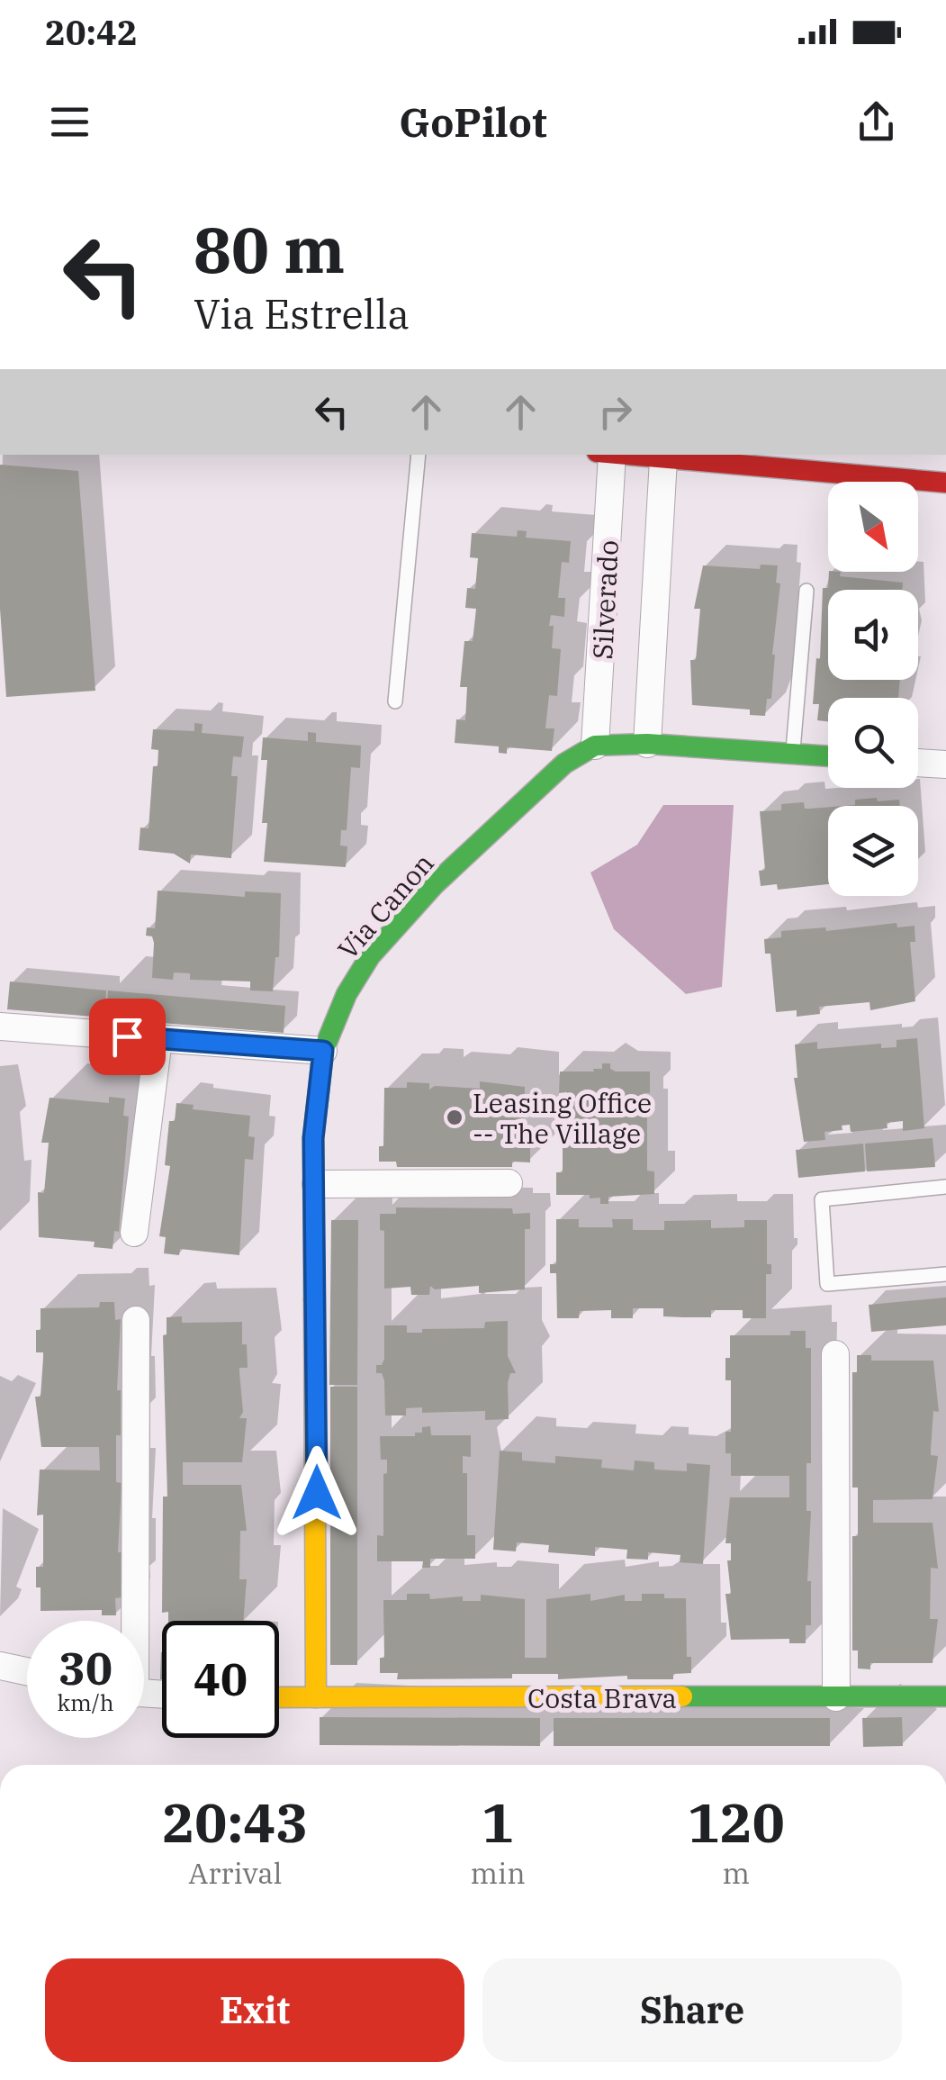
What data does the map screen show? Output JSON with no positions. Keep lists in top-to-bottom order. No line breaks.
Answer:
{"streets":{"street":["Silverado","Via Canon","Costa Brava"]},"crossings":[["Silverado","Via Canon"],["Via Canon","Costa Brava"]],"places":["Leasing Office -- The Village"],"north":"bottom right","page":{"status":"20:42","header":"GoPilot","turn":["80 m","Via Estrella"],"speed":"30 km/h","limit":"40","eta":["20:43","Arrival","1","min","120","m"],"buttons":["Exit","Share"]}}
